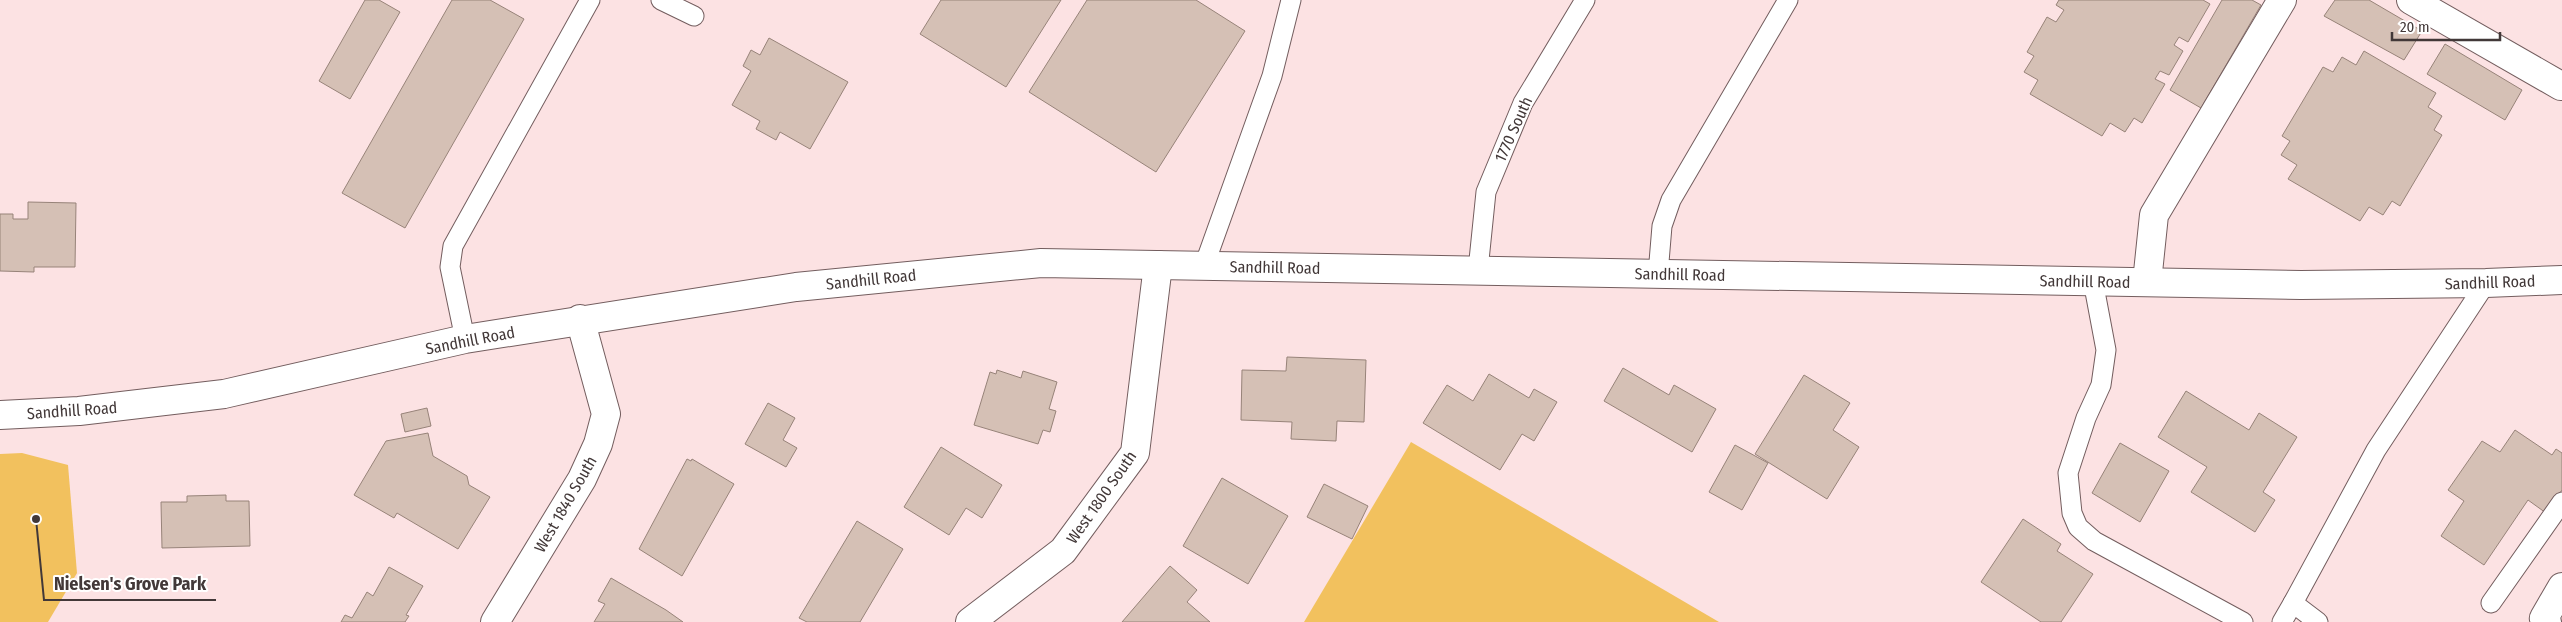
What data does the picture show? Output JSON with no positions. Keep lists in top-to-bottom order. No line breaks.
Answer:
{"streets":{"street":["Sandhill Road","West 1800 South","West 1840 South"],"lane":["1770 South"]},"crossings":[["1770 South","Sandhill Road"],["Sandhill Road","West 1800 South"],["Sandhill Road","West 1840 South"]],"places":["Nielsen's Grove Park"],"scale_bar":"20 m"}
